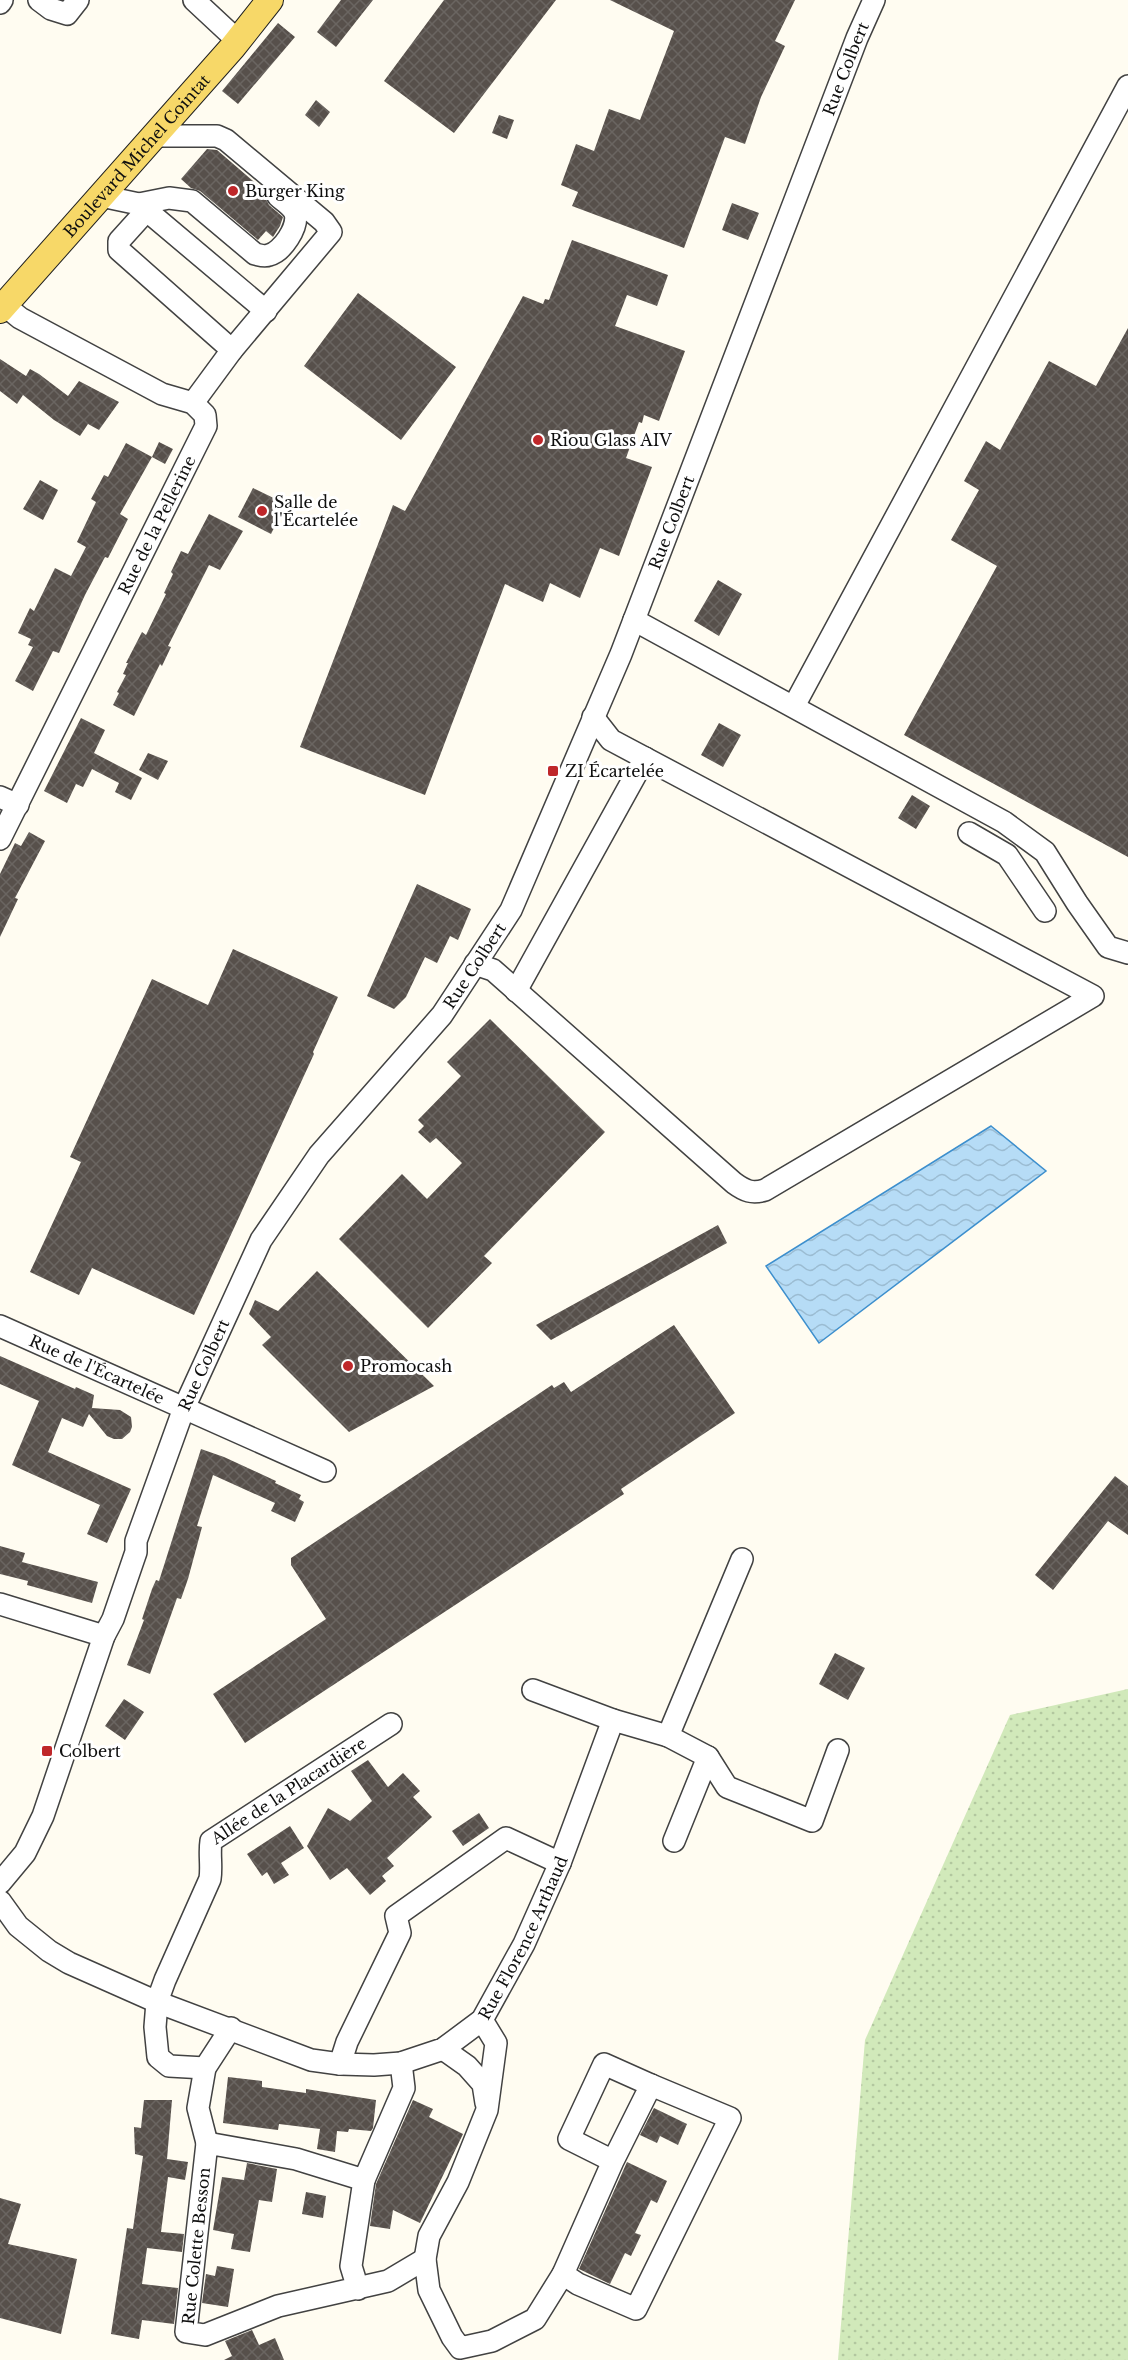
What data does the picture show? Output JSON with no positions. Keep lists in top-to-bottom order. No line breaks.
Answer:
{"streets":{"main road":["Boulevard Michel Cointat"],"street":["Rue Colbert","Rue de la Pellerine","Rue de l'Écartelée","Allée de la Placardière","Rue Florence Arthaud","Rue Colette Besson"]},"crossings":[["Rue Colbert","Rue de l'Écartelée"],["Allée de la Placardière","Rue Florence Arthaud"]],"places":{"other":["Burger King","Riou Glass AIV","Salle de l'Écartelée","Promocash"],"transit":["ZI Écartelée","Colbert"]}}
